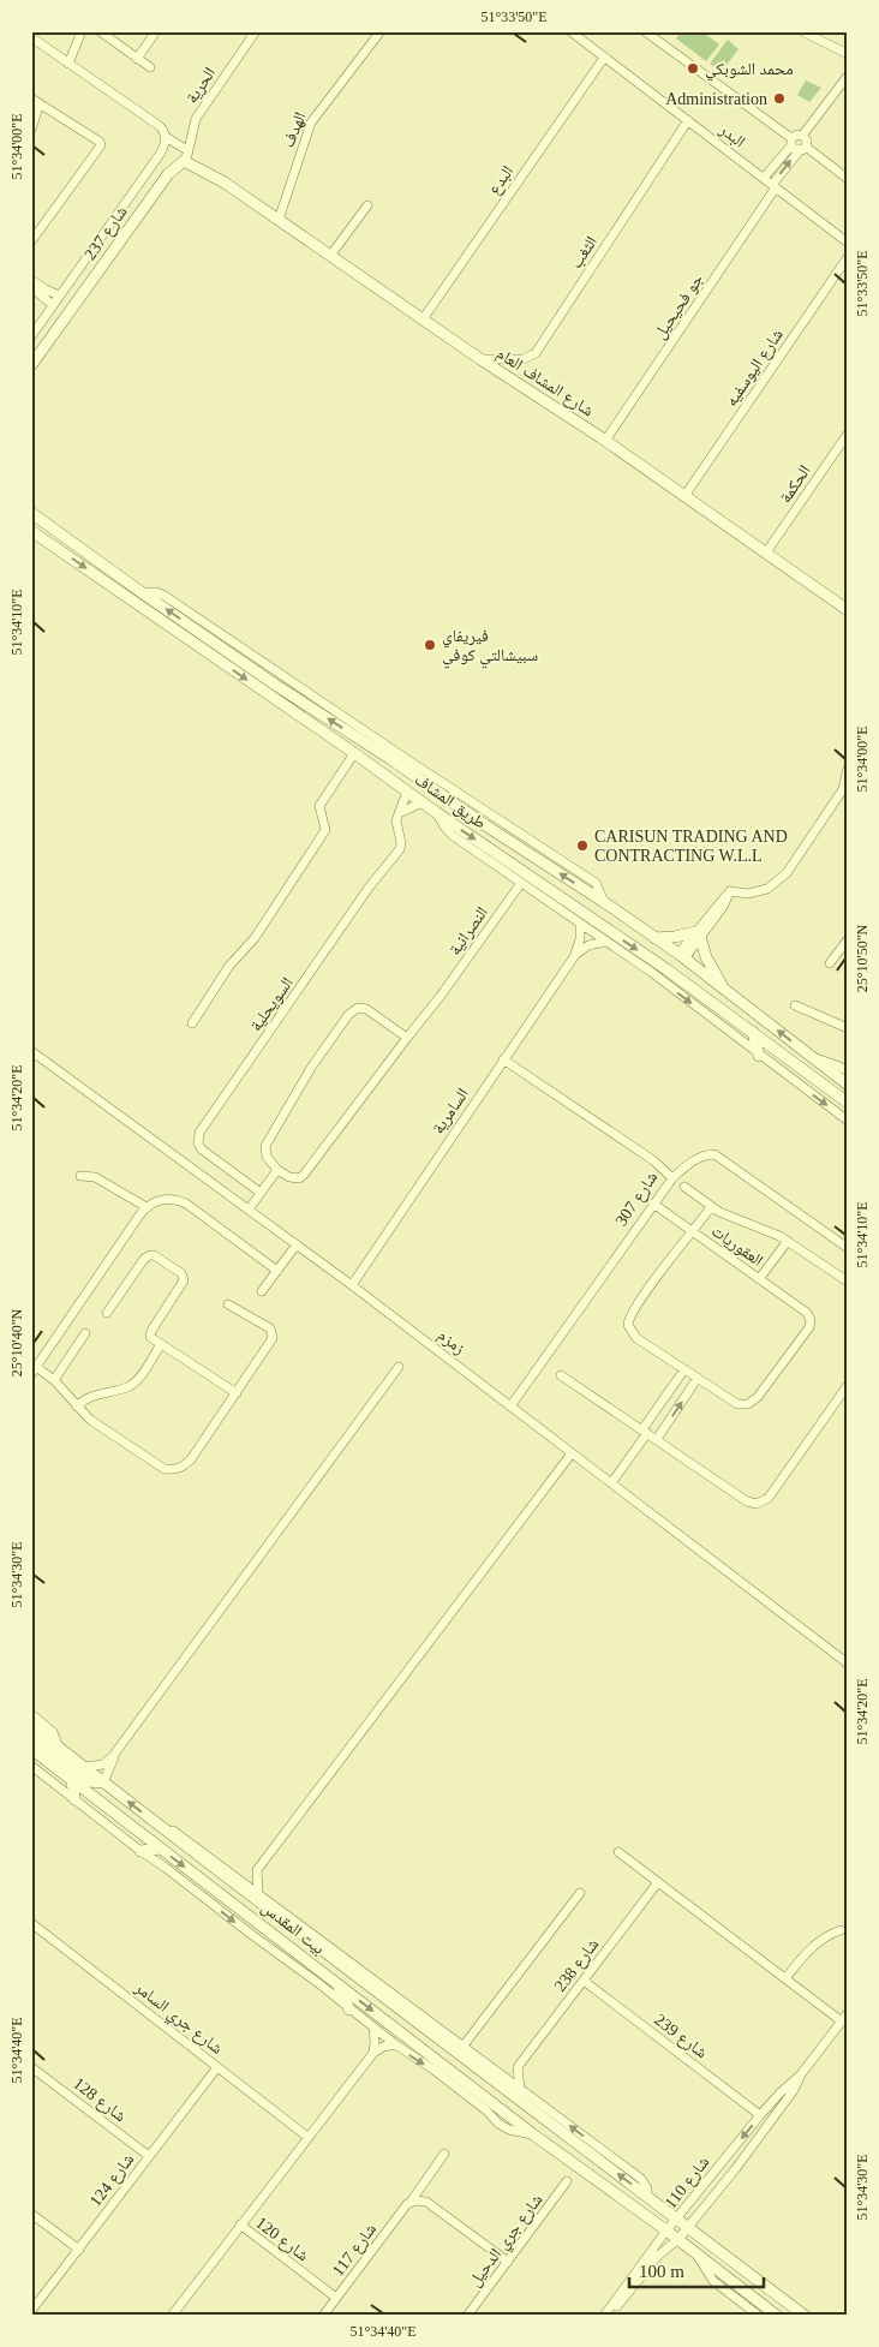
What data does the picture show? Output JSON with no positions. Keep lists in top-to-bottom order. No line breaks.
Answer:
{"streets":{"street":["الحرية","الهدف","البدر","البدع","شارع 237","الثغب","جو فحيحيل","شارع اليوسفيه","شارع المشاف العام","الحكمة","طريق المشاف","النصرانية","السويحلية","السامرية","شارع 307","العقوريات","زمزم","بيت المقدس","شارع 238","شارع جري السامر","شارع 239","شارع 128","شارع 124","شارع 110","شارع 120","شارع جري الدحيل","شارع 117"]},"crossings":[["الحرية","شارع 237"],["الحرية","شارع المشاف العام"],["الهدف","شارع المشاف العام"],["البدر","البدع"],["البدر","الثغب"],["البدر","جو فحيحيل"],["البدع","شارع المشاف العام"],["شارع 237","شارع المشاف العام"],["الثغب","شارع المشاف العام"],["جو فحيحيل","شارع المشاف العام"],["شارع اليوسفيه","شارع المشاف العام"],["شارع المشاف العام","الحكمة"],["طريق المشاف","السويحلية"],["السامرية","شارع 307"],["السامرية","زمزم"],["شارع 307","العقوريات"],["شارع 307","زمزم"],["بيت المقدس","شارع 110"],["شارع 238","شارع 239"],["شارع جري السامر","شارع 124"],["شارع 239","شارع 110"],["شارع 128","شارع 124"],["شارع 120","شارع 117"]],"places":["محمد الشوبكي","Administration","فيريفاي سبيشالتي كوفي","CARISUN TRADING AND CONTRACTING W.L.L"],"scale_bar":"100 m","coordinates":["51°33'50\"E","51°34'00\"E","51°34'10\"E","25°10'50\"N","51°34'20\"E","25°10'40\"N","51°34'30\"E","51°34'40\"E"]}
